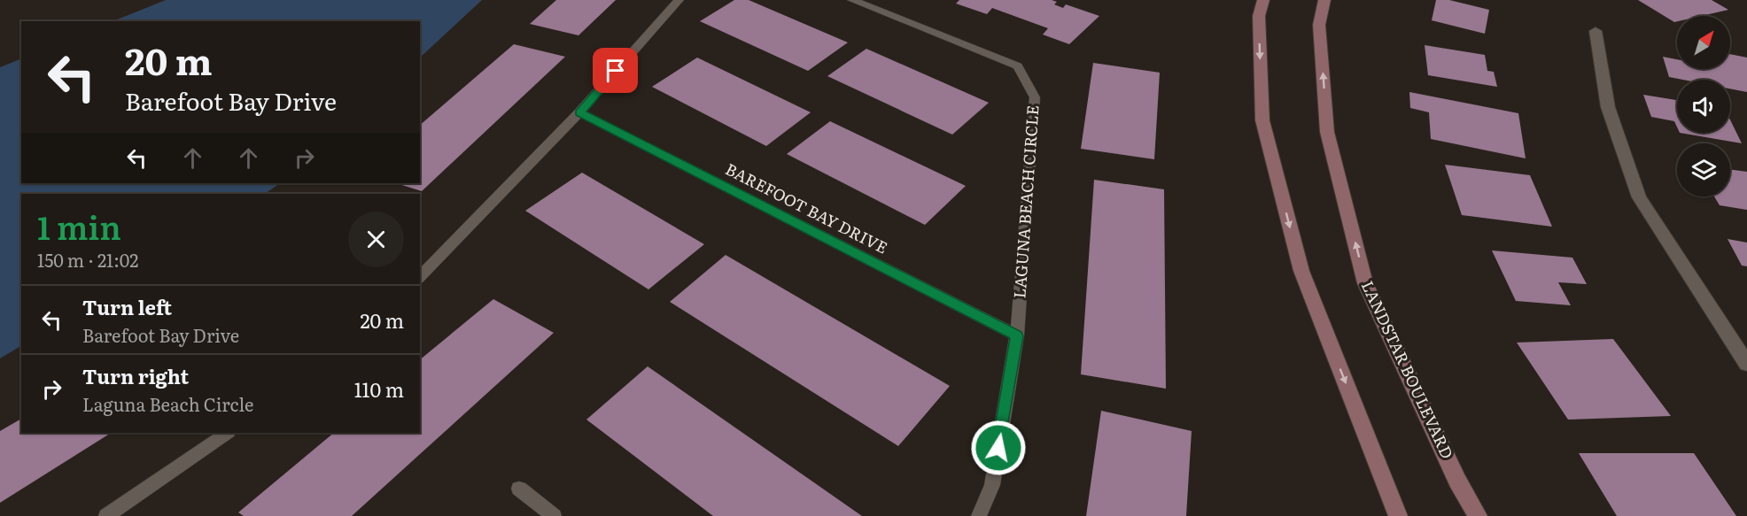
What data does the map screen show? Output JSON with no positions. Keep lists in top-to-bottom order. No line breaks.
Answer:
{"streets":{"main road":["LANDSTAR BOULEVARD"],"lane":["LAGUNA BEACH CIRCLE","BAREFOOT BAY DRIVE"]},"crossings":[["LAGUNA BEACH CIRCLE","BAREFOOT BAY DRIVE"]],"north":"top right","page":{"turn":["20 m","Barefoot Bay Drive"],"heading":["1 min","150 m · 21:02"],"list":[{"name":"Turn left","note":"Barefoot Bay Drive","value":"20 m"},{"name":"Turn right","note":"Laguna Beach Circle","value":"110 m"}]}}
